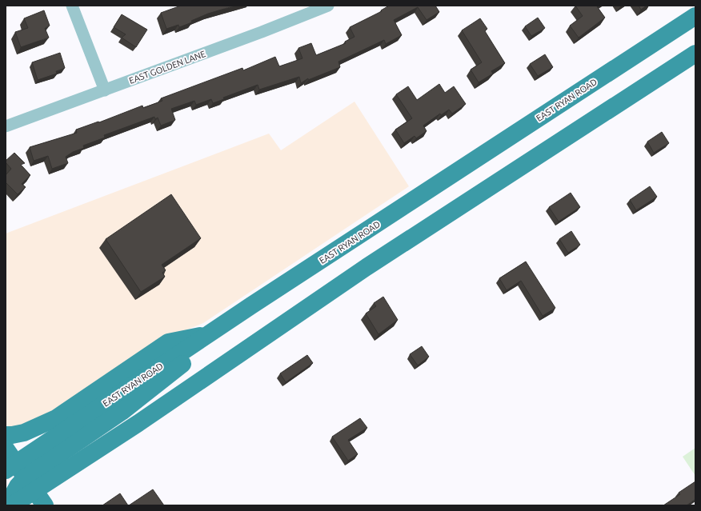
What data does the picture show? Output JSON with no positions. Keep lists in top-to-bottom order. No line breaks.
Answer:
{"streets":{"main road":["EAST RYAN ROAD"],"street":["EAST GOLDEN LANE"]}}
